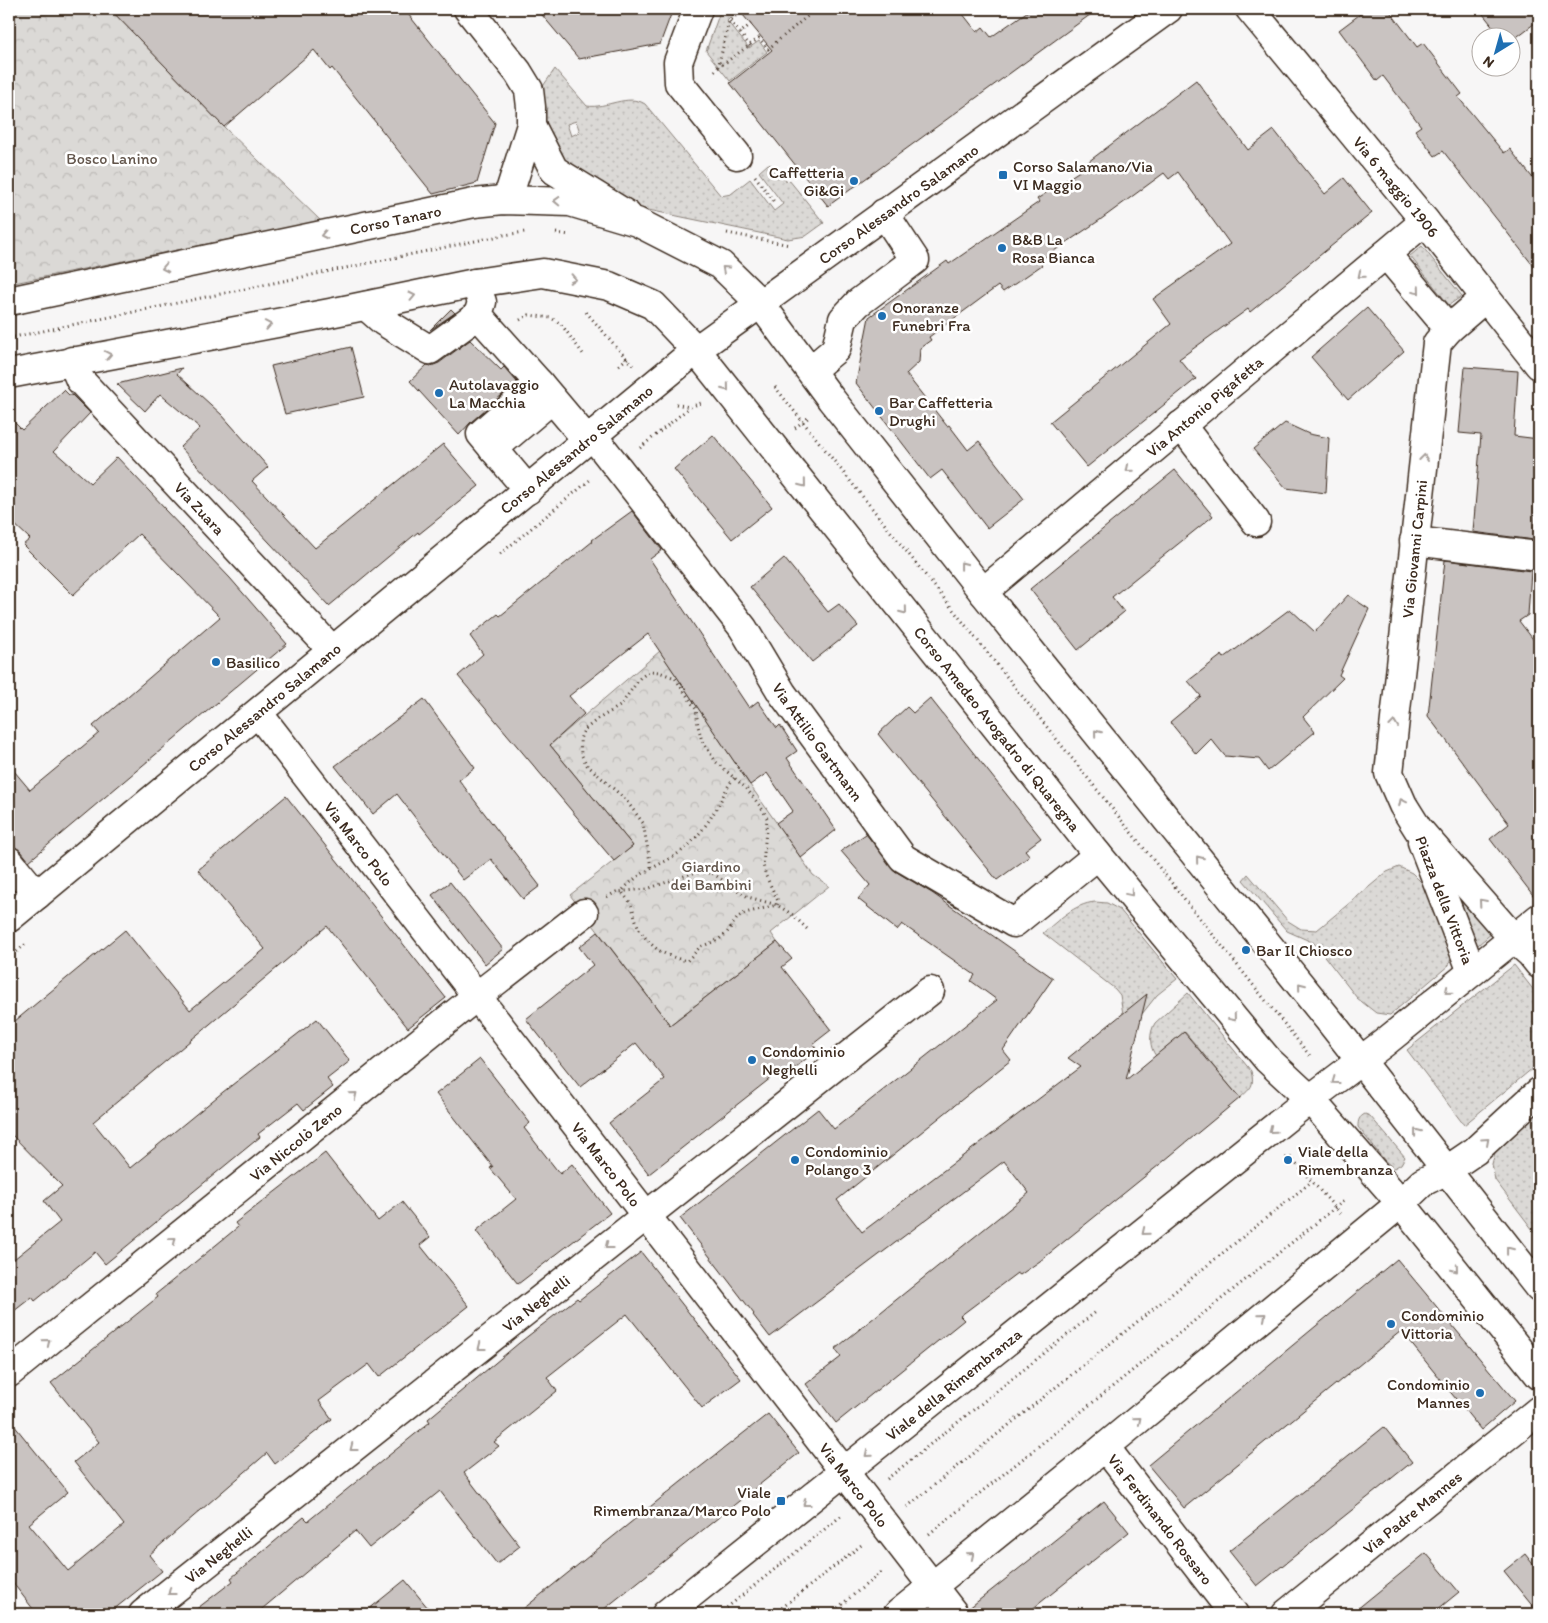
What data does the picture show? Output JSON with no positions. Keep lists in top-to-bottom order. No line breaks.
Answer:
{"streets":{"street":["Via 6 maggio 1906","Corso Alessandro Salamano","Corso Tanaro","Via Antonio Pigafetta","Via Zuara","Via Giovanni Carpini","Corso Amedeo Avogadro di Quaregna","Via Attilio Gartmann","Via Marco Polo","Piazza della Vittoria","Via Niccolò Zeno","Via Neghelli","Viale della Rimembranza","Via Padre Mannes","Via Ferdinando Rossaro"]},"crossings":[["Via 6 maggio 1906","Via Antonio Pigafetta"],["Via 6 maggio 1906","Via Giovanni Carpini"],["Corso Alessandro Salamano","Corso Tanaro"],["Corso Alessandro Salamano","Via Zuara"],["Corso Alessandro Salamano","Corso Amedeo Avogadro di Quaregna"],["Corso Alessandro Salamano","Via Attilio Gartmann"],["Corso Alessandro Salamano","Via Marco Polo"],["Via Giovanni Carpini","Piazza della Vittoria"],["Corso Amedeo Avogadro di Quaregna","Via Attilio Gartmann"],["Corso Amedeo Avogadro di Quaregna","Piazza della Vittoria"],["Corso Amedeo Avogadro di Quaregna","Viale della Rimembranza"],["Via Marco Polo","Via Niccolò Zeno"],["Via Marco Polo","Via Neghelli"],["Via Marco Polo","Viale della Rimembranza"],["Piazza della Vittoria","Viale della Rimembranza"]],"one_way":["Via Antonio Pigafetta","Via Giovanni Carpini","Via Niccolò Zeno","Via Neghelli"],"parks":["Bosco Lanino","Giardino dei Bambini"],"places":{"transit":["Corso Salamano/Via VI Maggio","Viale Rimembranza/Marco Polo"],"other":["Caffetteria Gi&Gi","B&B La Rosa Bianca","Onoranze Funebri Fra","Autolavaggio La Macchia","Bar Caffetteria Drughi","Basilico","Bar Il Chiosco","Condominio Neghelli","Condominio Polango 3","Viale della Rimembranza","Condominio Vittoria","Condominio Mannes"]},"north":"bottom left"}
